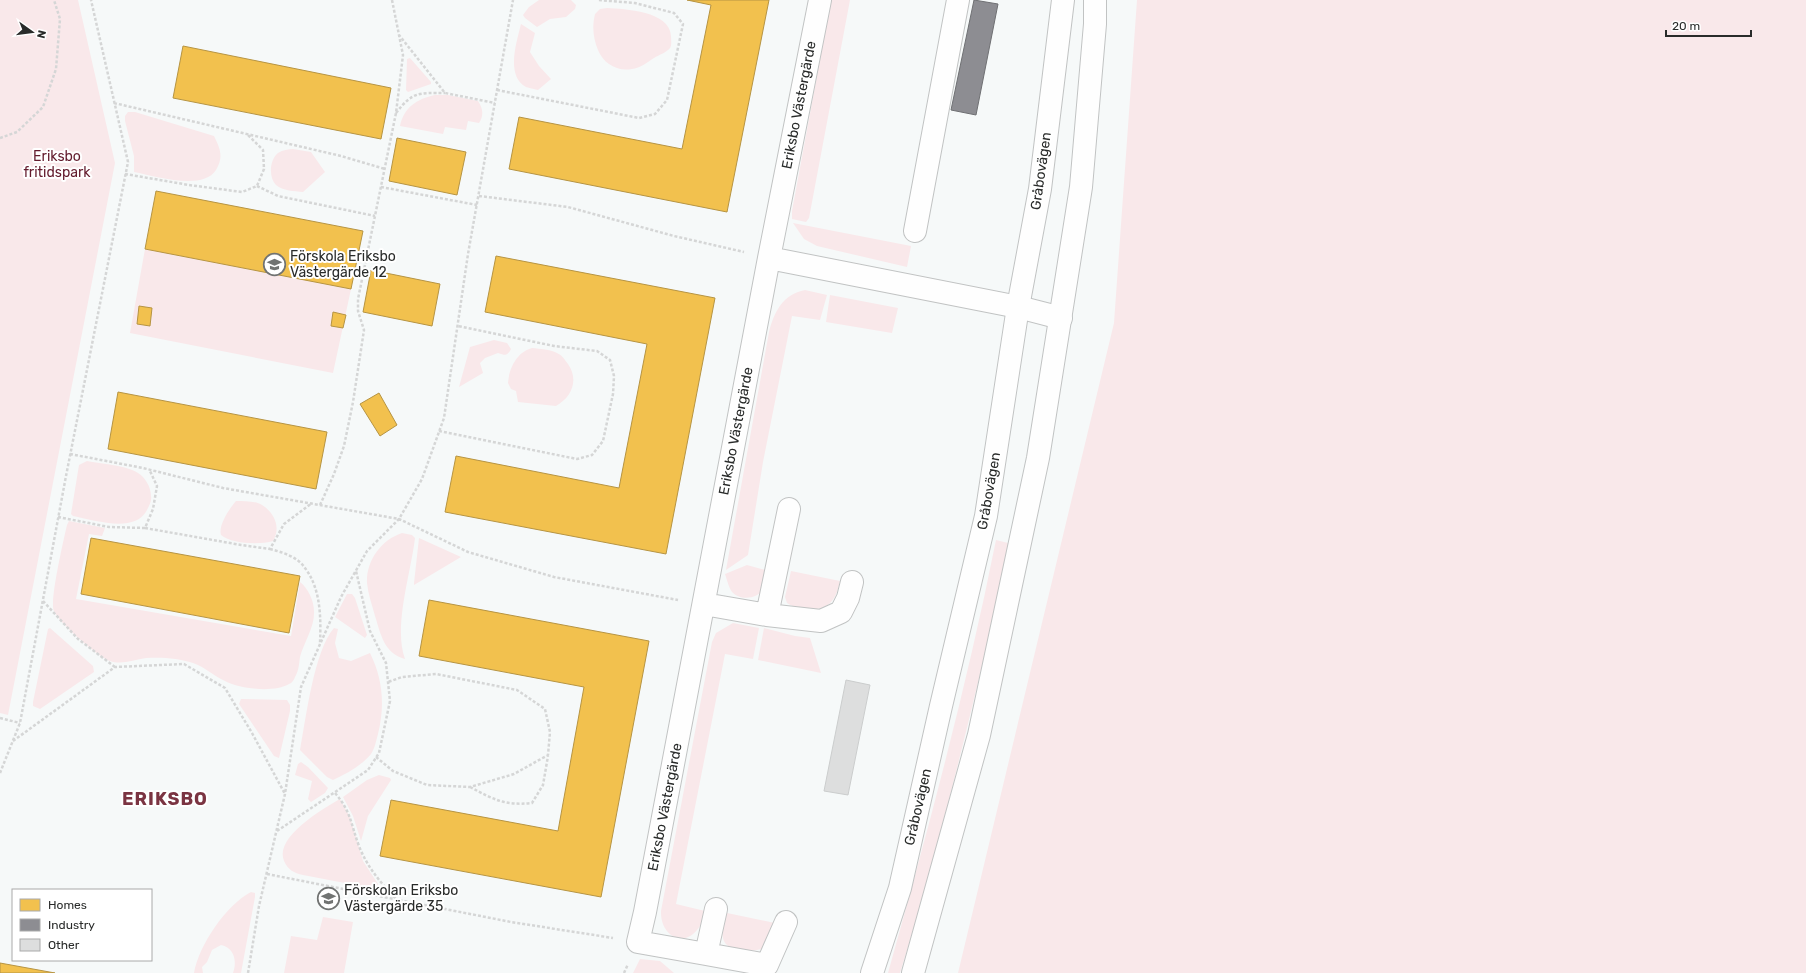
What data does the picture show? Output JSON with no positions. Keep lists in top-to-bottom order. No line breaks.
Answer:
{"streets":{"street":["Eriksbo Västergärde","Gråbovägen"]},"districts":["ERIKSBO"],"parks":["Eriksbo fritidspark"],"places":{"school or university":["Förskola Eriksbo Västergärde 12","Förskolan Eriksbo Västergärde 35"]},"legend":["Homes","Industry","Other"],"scale_bar":"20 m","north":"right"}
